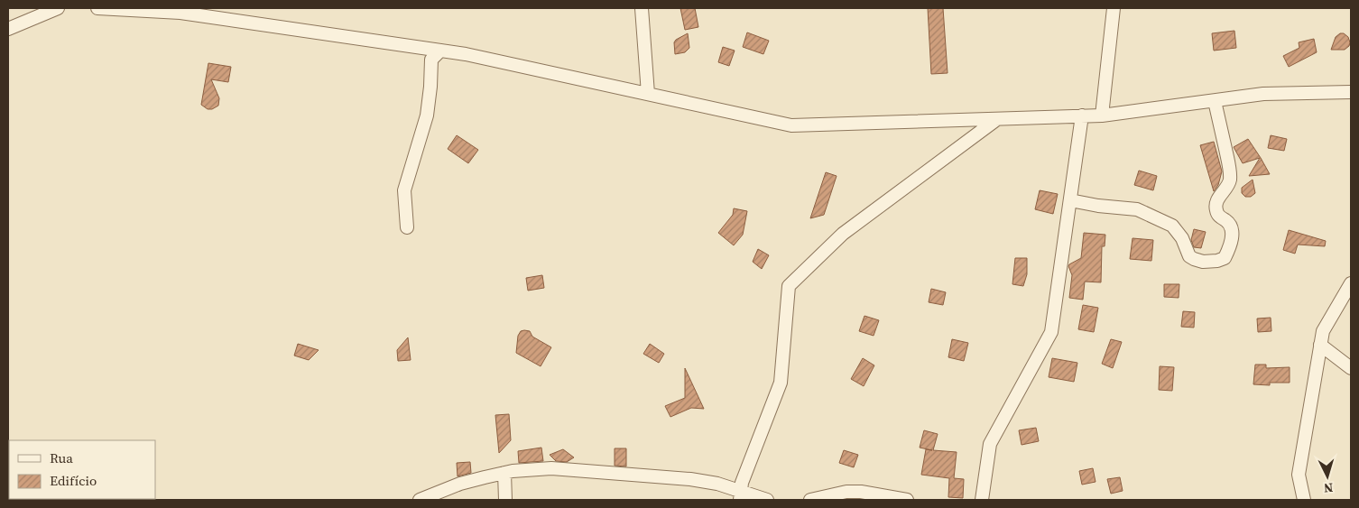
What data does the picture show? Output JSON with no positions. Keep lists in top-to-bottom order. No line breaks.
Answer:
{"legend":["Rua","Edifício"],"north":"bottom"}
